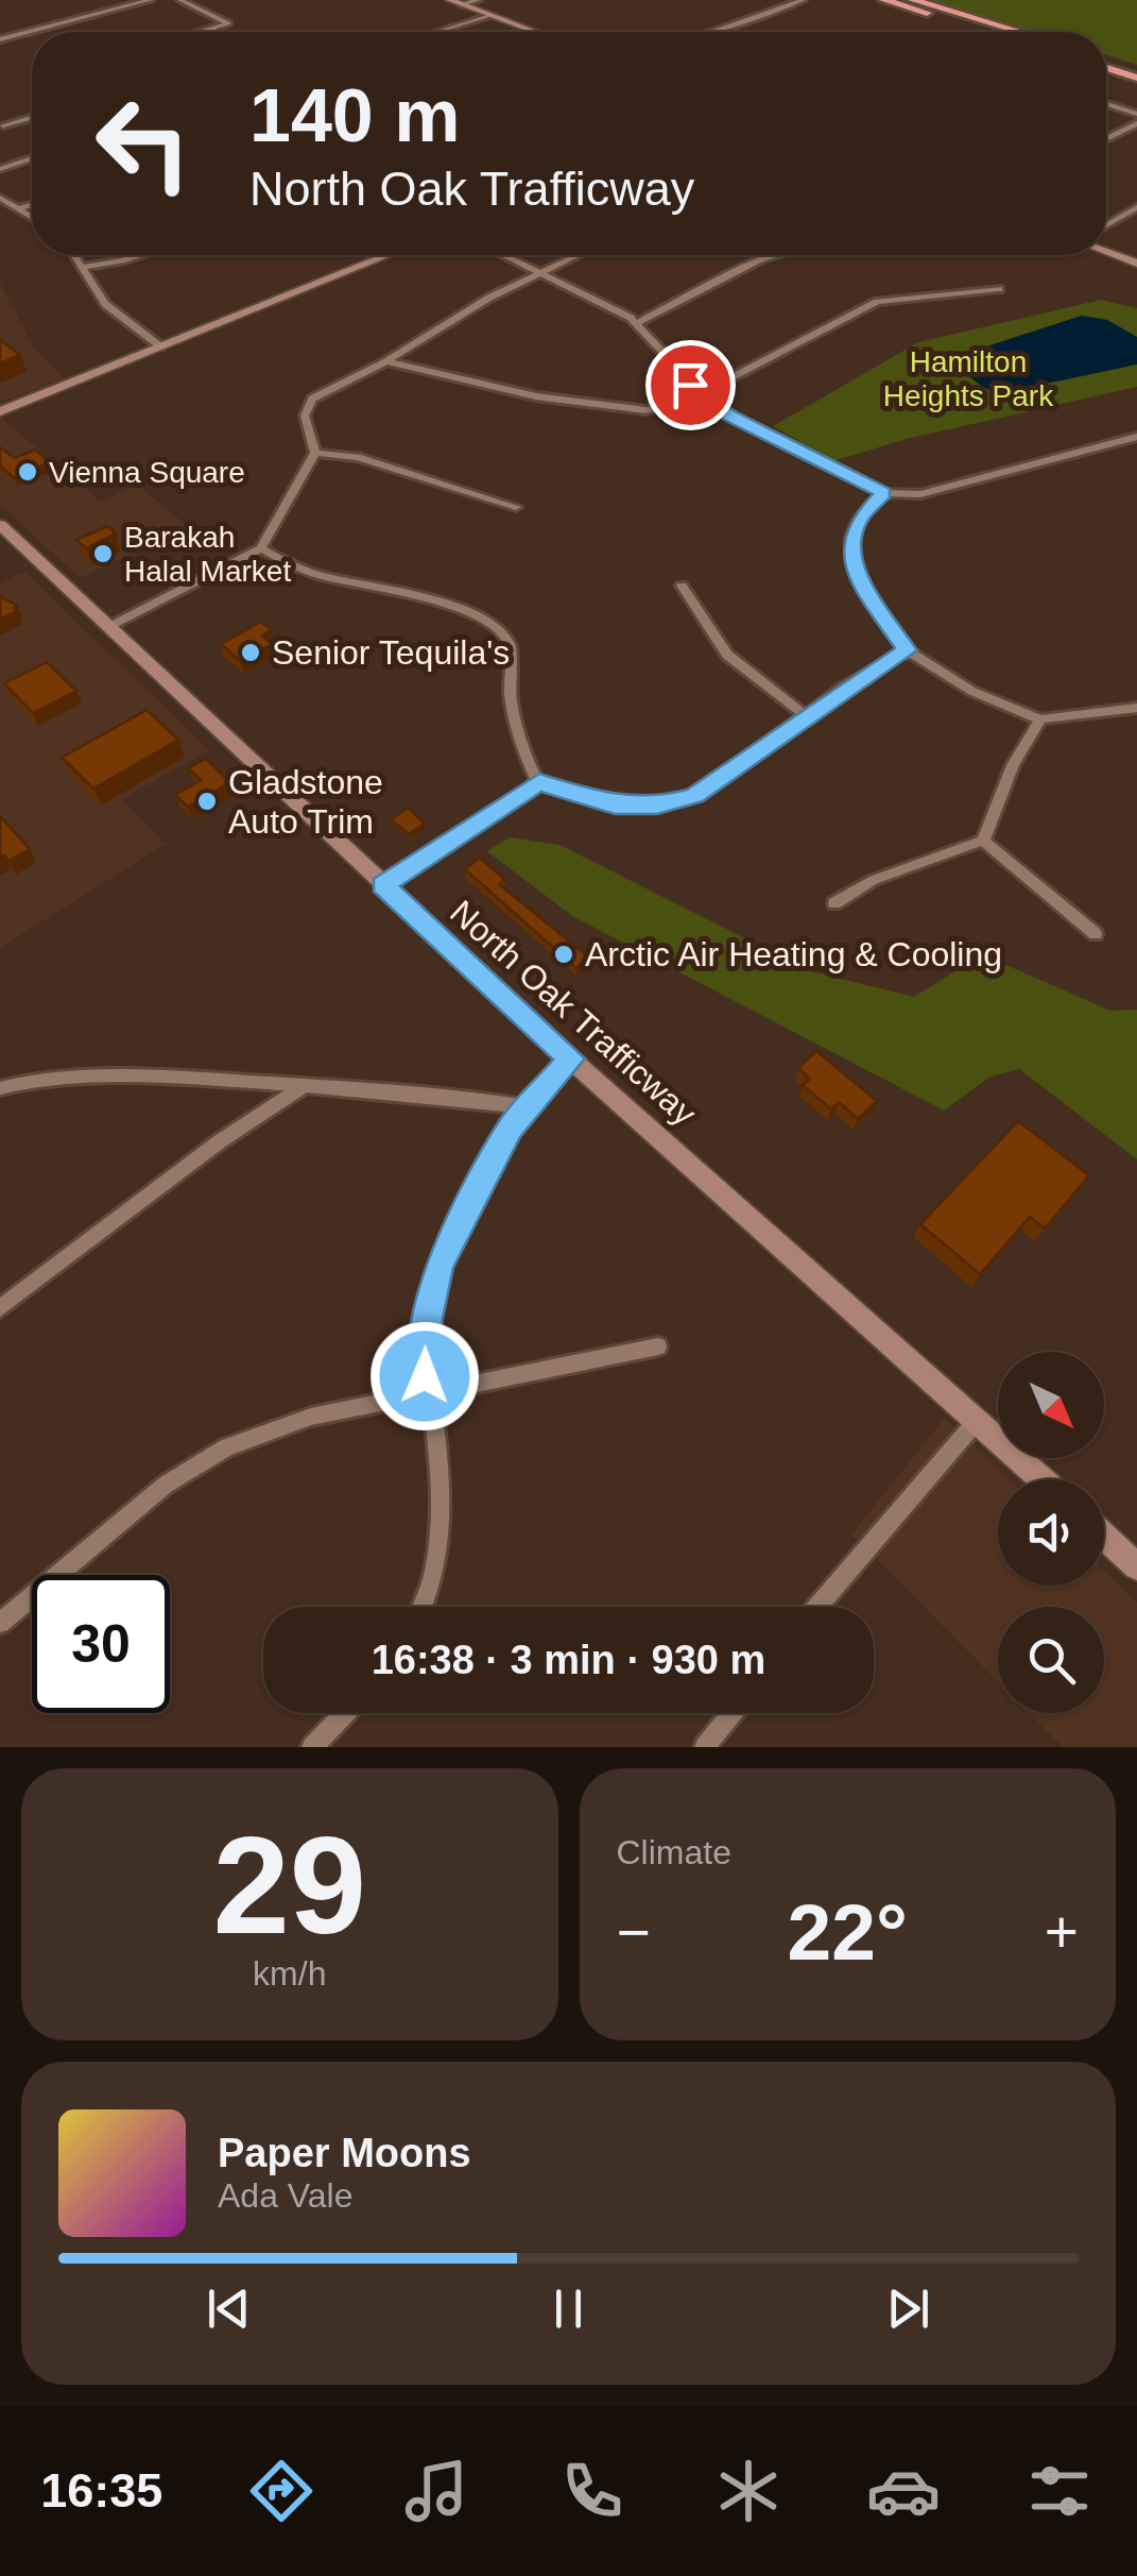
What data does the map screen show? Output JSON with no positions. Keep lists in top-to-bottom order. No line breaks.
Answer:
{"streets":{"main road":["North Oak Trafficway"]},"parks":["Hamilton Heights Park"],"places":["Vienna Square","Barakah Halal Market","Senior Tequila's","Gladstone Auto Trim","Arctic Air Heating & Cooling"],"north":"bottom right","page":{"turn":["140 m","North Oak Trafficway"],"limit":"30","trip":"16:38 · 3 min · 930 m","tile":[["29","km/h"],"Climate"],"heat":["−","22°","+"],"song":["Paper Moons","Ada Vale"],"tabs":"16:35"}}
